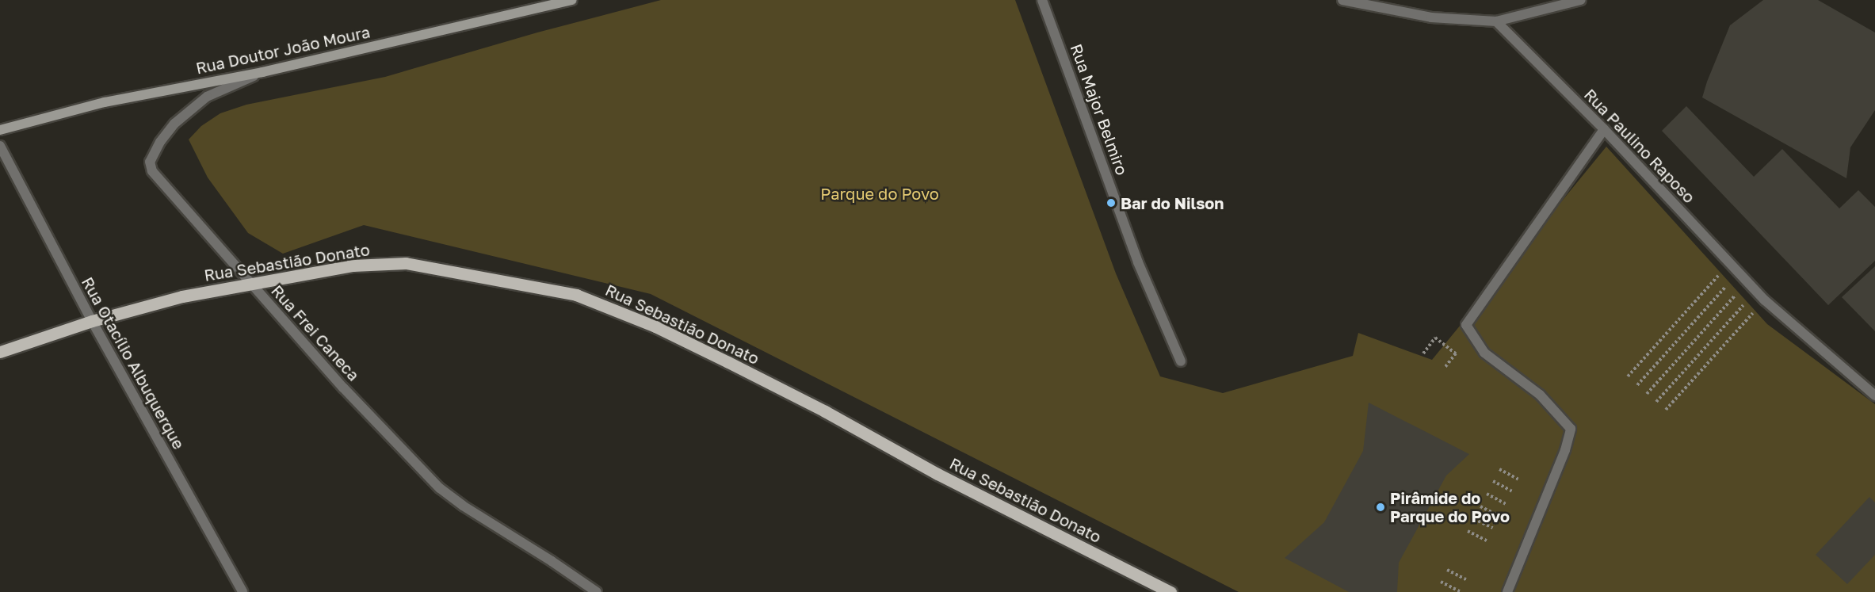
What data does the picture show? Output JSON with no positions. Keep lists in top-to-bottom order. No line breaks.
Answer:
{"streets":{"main road":["Rua Doutor João Moura","Rua Sebastião Donato"],"street":["Rua Major Belmiro","Rua Paulino Raposo","Rua Frei Caneca","Rua Otacílio Albuquerque"]},"crossings":[["Rua Doutor João Moura","Rua Frei Caneca"],["Rua Sebastião Donato","Rua Frei Caneca"],["Rua Sebastião Donato","Rua Otacílio Albuquerque"]],"parks":["Parque do Povo"],"places":["Bar do Nilson","Pirâmide do Parque do Povo"]}
